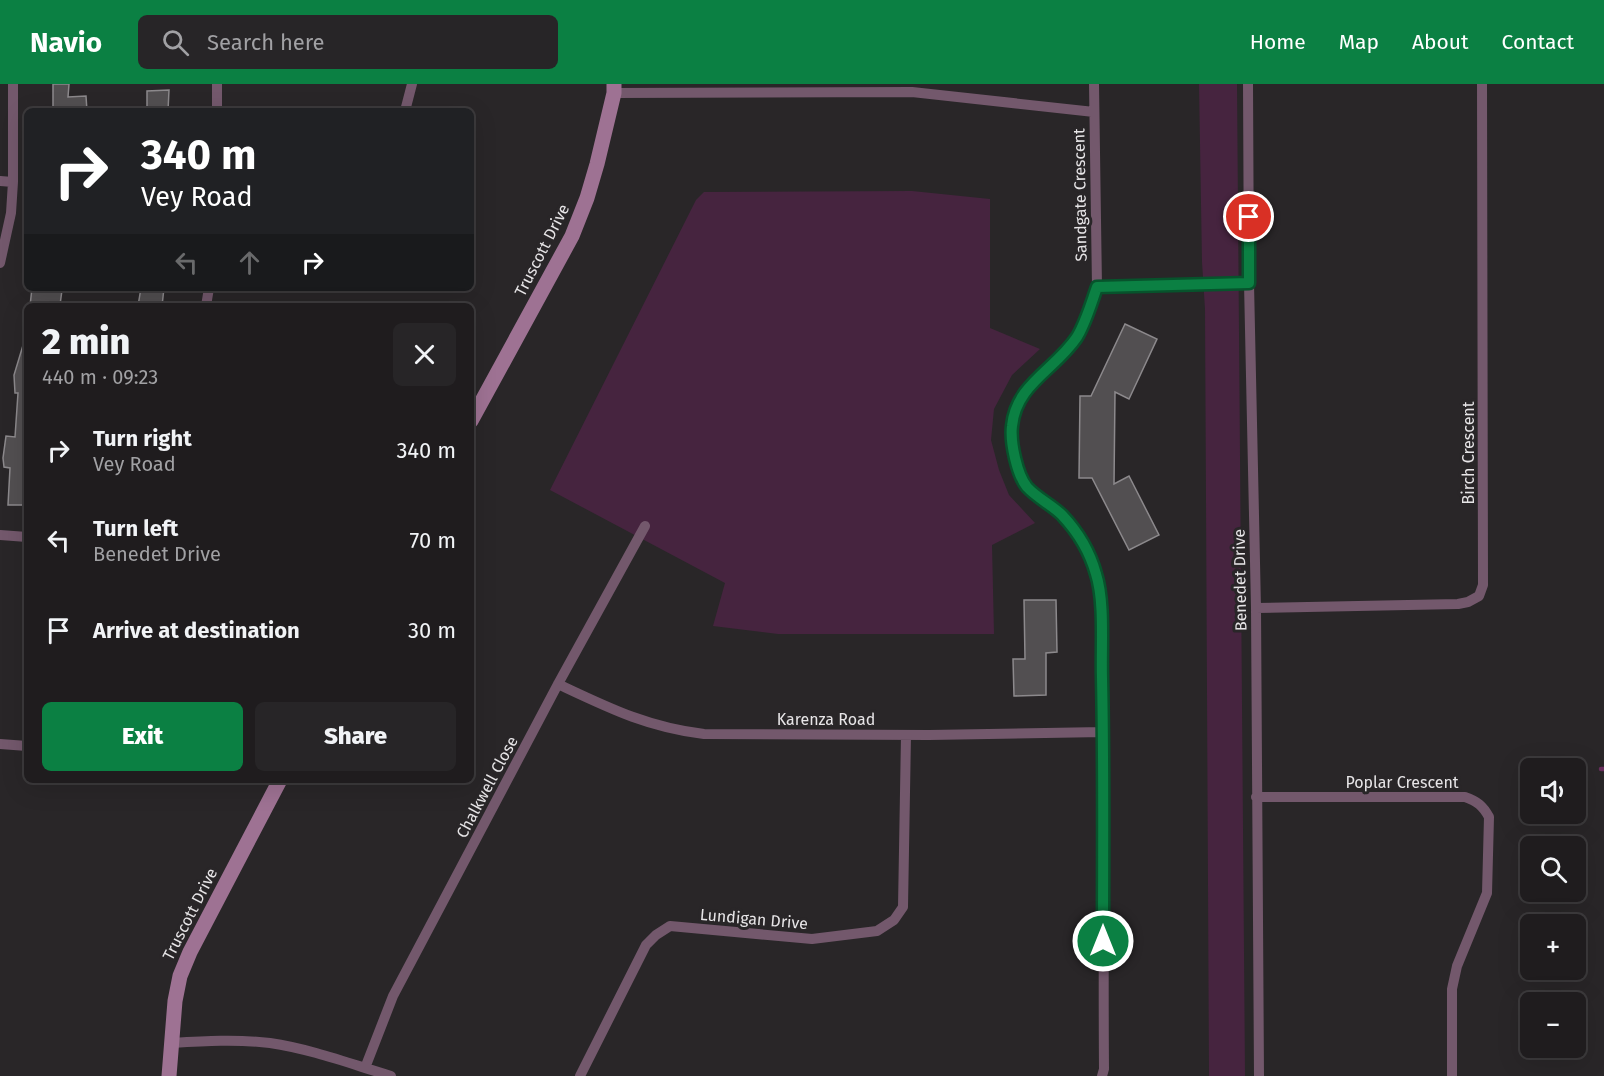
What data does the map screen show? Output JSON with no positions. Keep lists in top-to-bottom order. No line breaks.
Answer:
{"streets":{"street":["Sandgate Crescent","Truscott Drive","Birch Crescent","Benedet Drive","Karenza Road","Poplar Crescent","Chalkwell Close","Lundigan Drive"]},"crossings":[["Sandgate Crescent","Karenza Road"],["Birch Crescent","Benedet Drive"],["Benedet Drive","Poplar Crescent"],["Karenza Road","Chalkwell Close"],["Karenza Road","Lundigan Drive"]],"page":{"header":"Navio","search":"Search here","nav":["Home","Map","About","Contact"],"turn":["340 m","Vey Road"],"heading":["2 min","440 m · 09:23"],"list":[{"name":"Turn right","note":"Vey Road","value":"340 m"},{"name":"Turn left","note":"Benedet Drive","value":"70 m"},{"name":"Arrive at destination","value":"30 m"}],"buttons":["Exit","Share"],"map_buttons":["+","−"]}}
